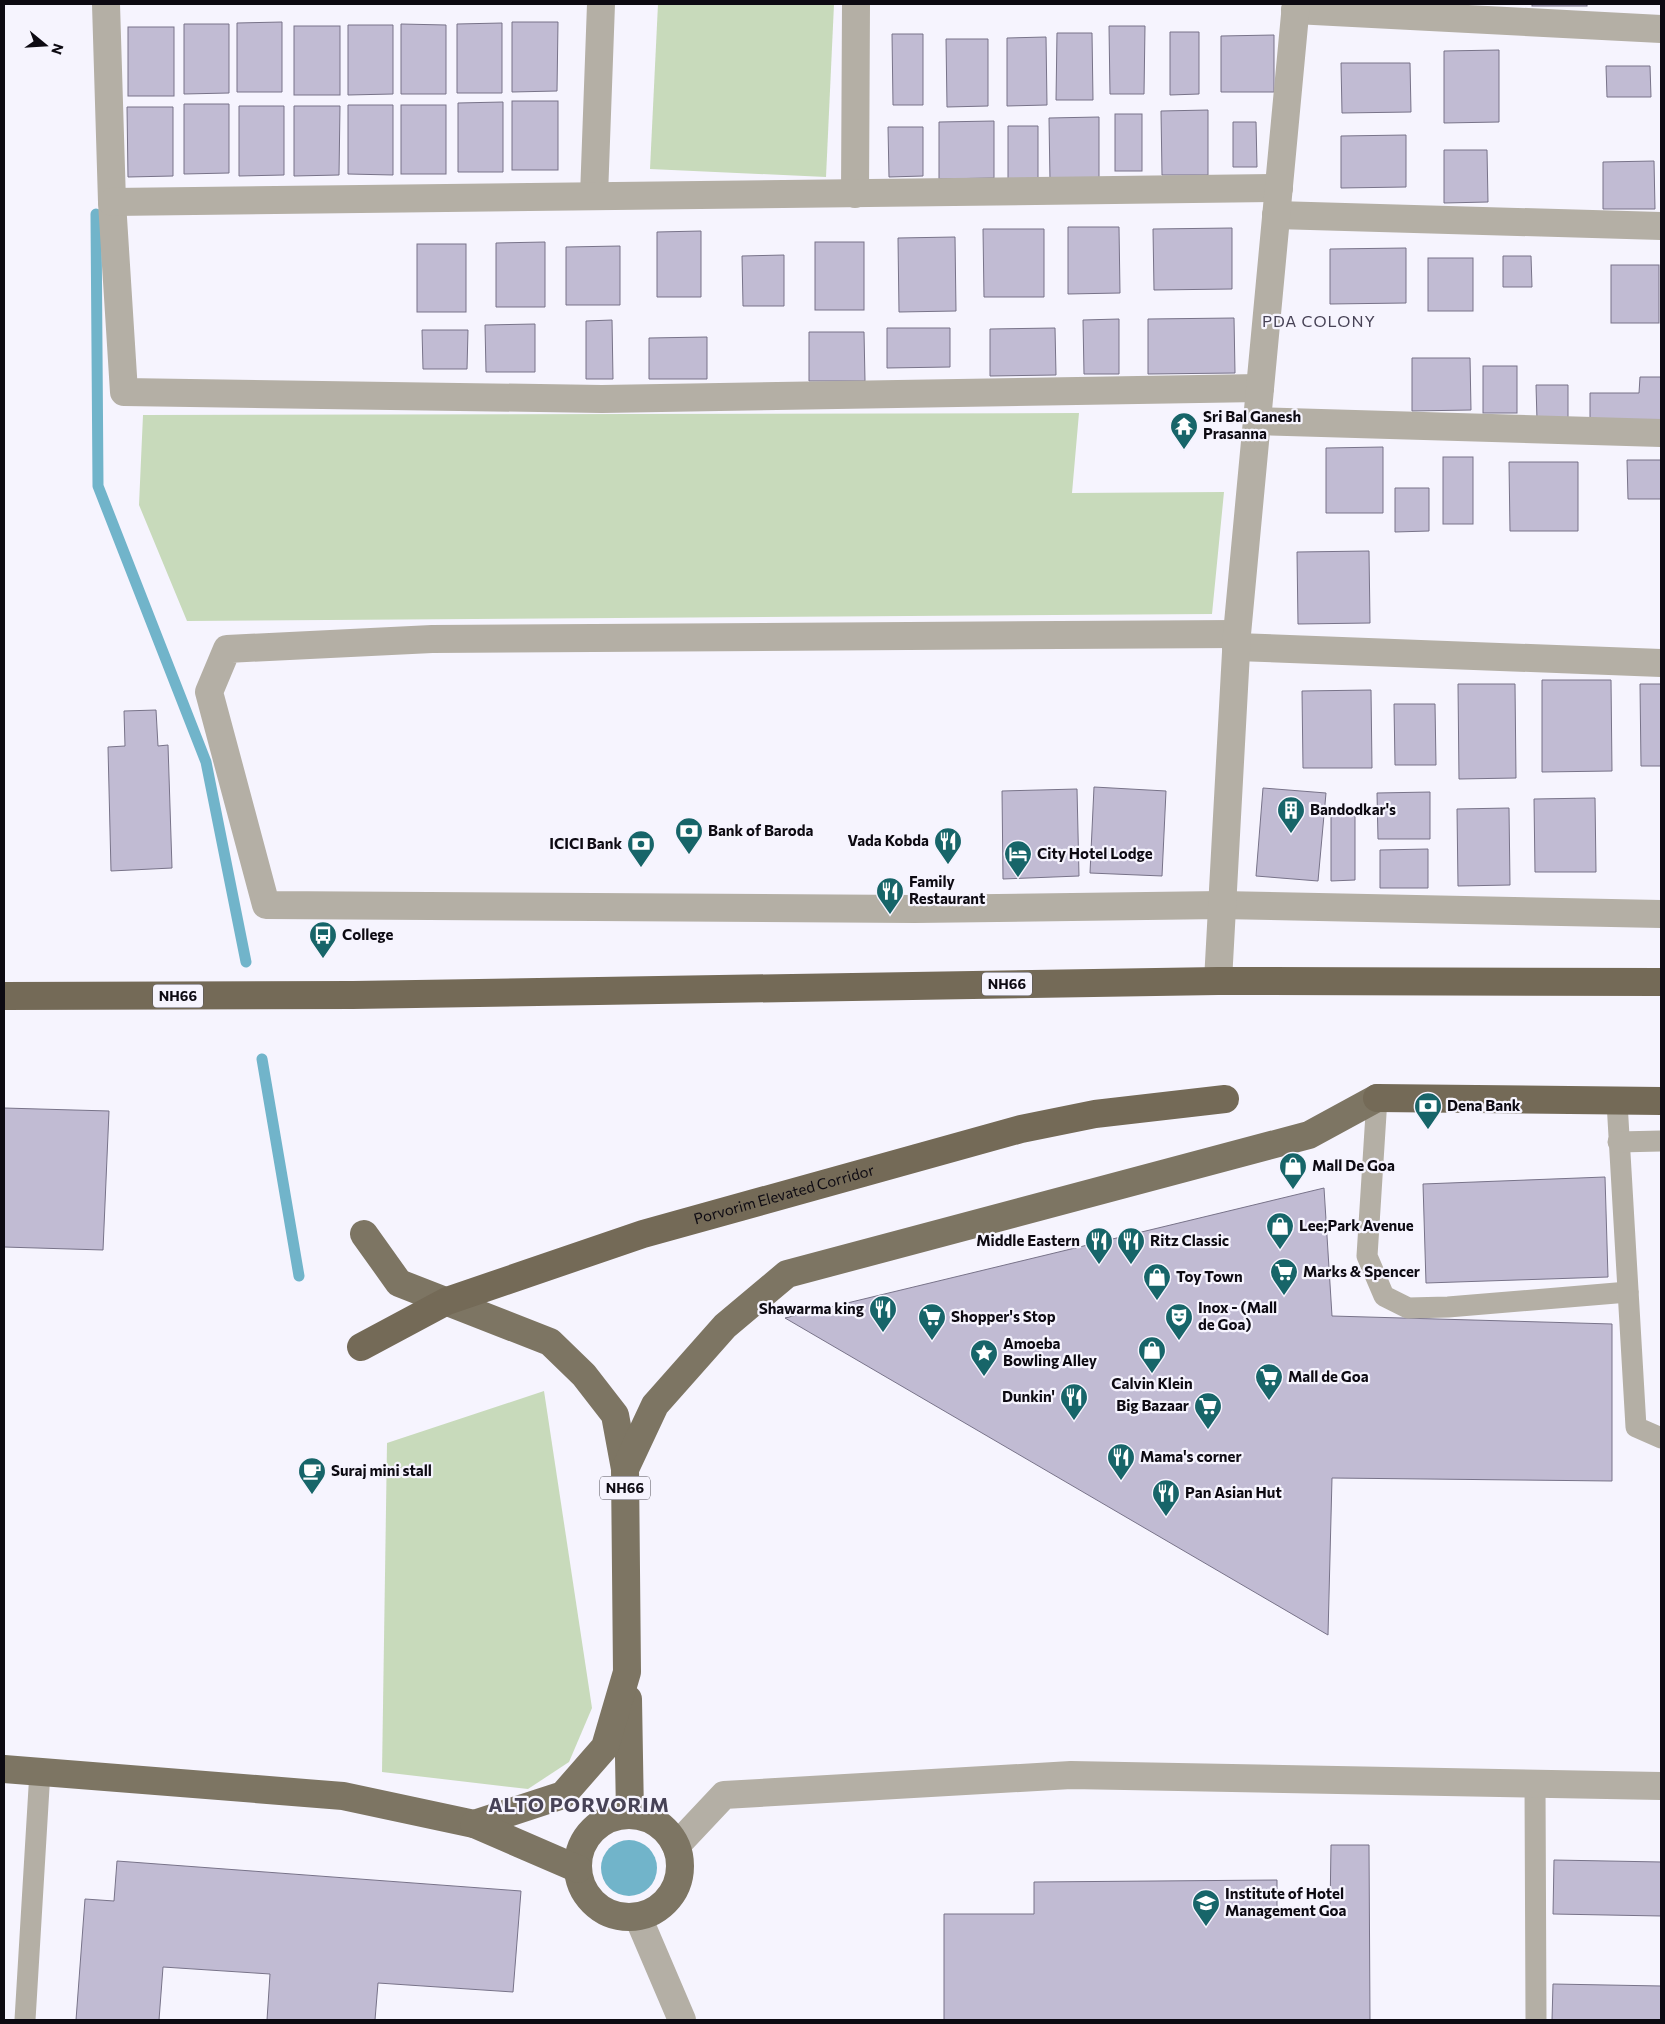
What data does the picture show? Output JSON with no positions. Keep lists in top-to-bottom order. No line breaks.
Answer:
{"streets":{"highway":["NH66","Porvorim Elevated Corridor"]},"districts":["PDA COLONY","ALTO PORVORIM"],"places":{"temple":["Sri Bal Ganesh Prasanna"],"building":["Bandodkar's"],"bank":["Bank of Baroda","ICICI Bank","Dena Bank"],"restaurant":["Vada Kobda","Family Restaurant","Middle Eastern","Ritz Classic","Shawarma king","Dunkin'","Mama's corner","Pan Asian Hut"],"hotel":["City Hotel Lodge"],"bus stop":["College"],"shop":["Mall De Goa","Lee;Park Avenue","Toy Town","Calvin Klein"],"supermarket":["Marks & Spencer","Shopper's Stop","Mall de Goa","Big Bazaar"],"theatre":["Inox - (Mall de Goa)"],"place":["Amoeba Bowling Alley"],"cafe":["Suraj mini stall"],"school or university":["Institute of Hotel Management Goa"]},"north":"right"}
